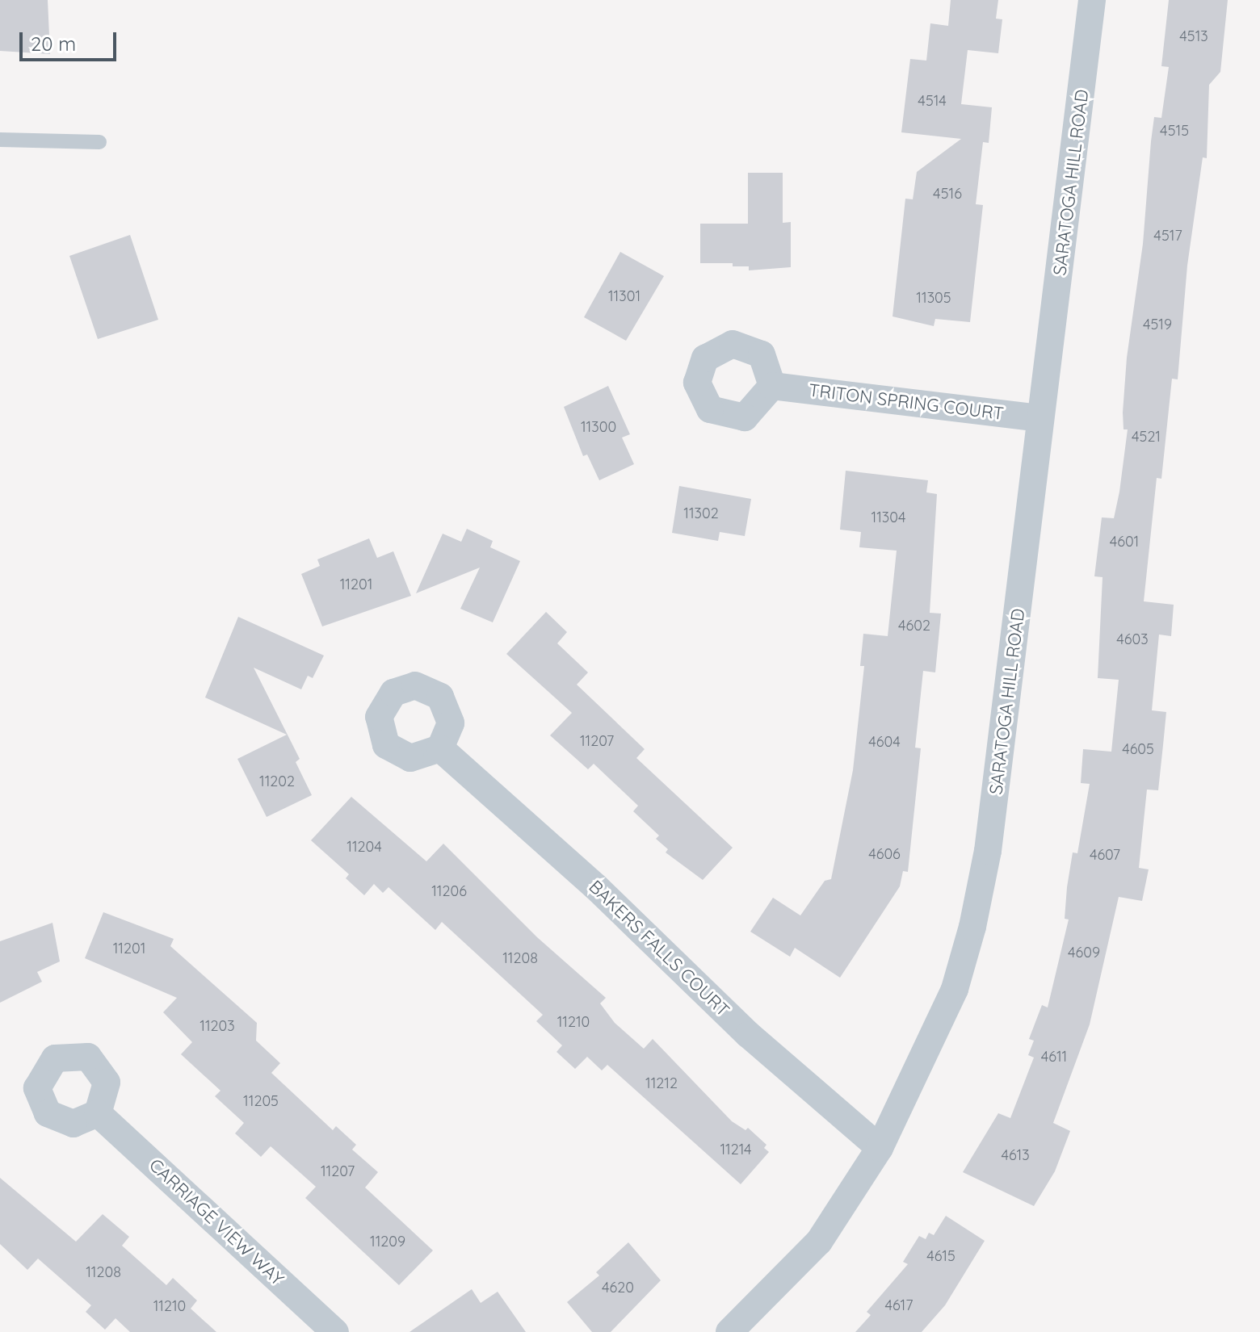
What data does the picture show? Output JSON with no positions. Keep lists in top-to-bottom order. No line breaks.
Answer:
{"streets":{"street":["SARATOGA HILL ROAD","TRITON SPRING COURT","BAKERS FALLS COURT","CARRIAGE VIEW WAY"]},"crossings":[["SARATOGA HILL ROAD","TRITON SPRING COURT"],["SARATOGA HILL ROAD","BAKERS FALLS COURT"]],"house_numbers":["4513","4514","4515","4516","4517","11301","11305","4519","11300","4521","11302","11304","4601","11201","4602","4603","11207","4604","4605","11202","11204","4606","4607","11206","11201","4609","11208","11210","11203","4611","11212","11205","11214","4613","11207","11209","4615","11208","4620","4617","11210"],"scale_bar":"20 m"}
